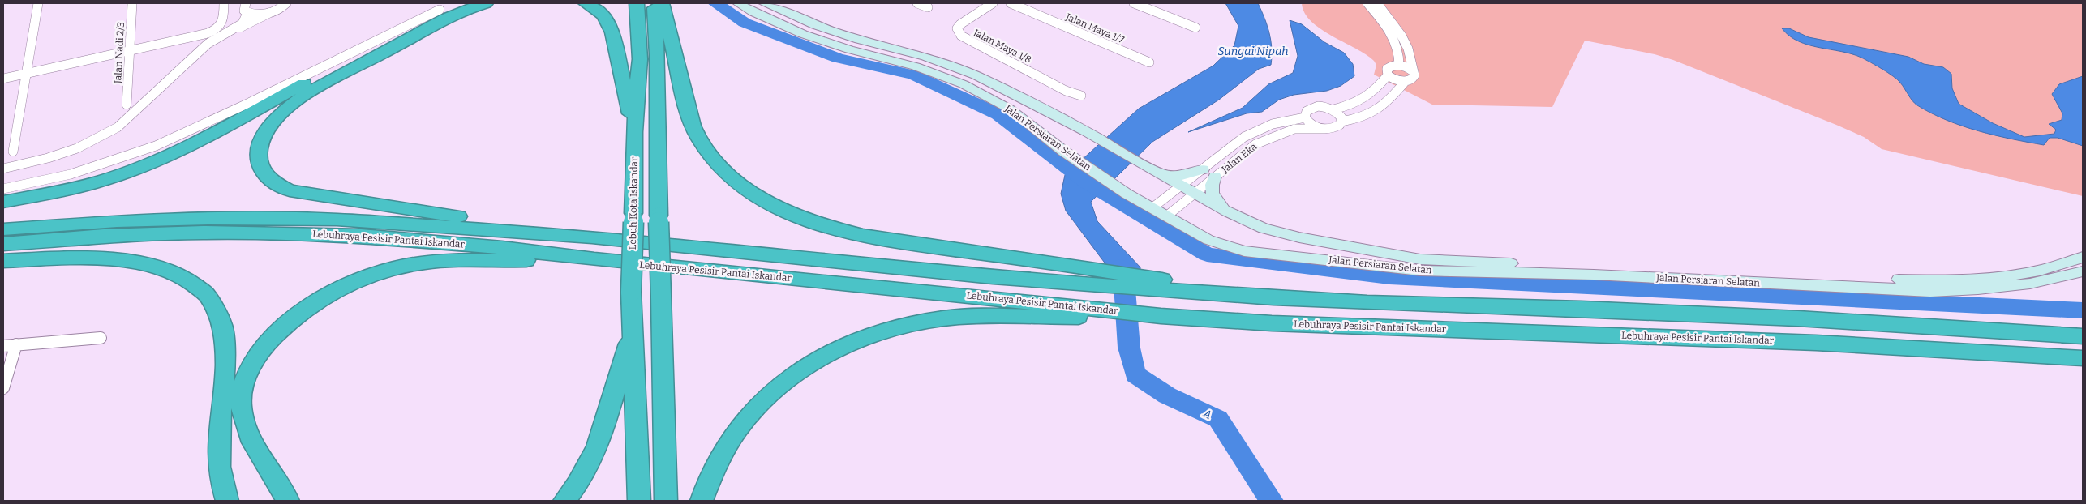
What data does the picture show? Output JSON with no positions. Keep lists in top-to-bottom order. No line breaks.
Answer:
{"streets":{"highway":["Lebuh Kota Iskandar","Lebuhraya Pesisir Pantai Iskandar"],"street":["Jalan Maya 1/7","Jalan Maya 1/8","Jalan Nadi 2/3","Jalan Persiaran Selatan","Jalan Eka"]},"crossings":[["Jalan Persiaran Selatan","Jalan Eka"]],"water":["Sungai Nipah","A"]}
